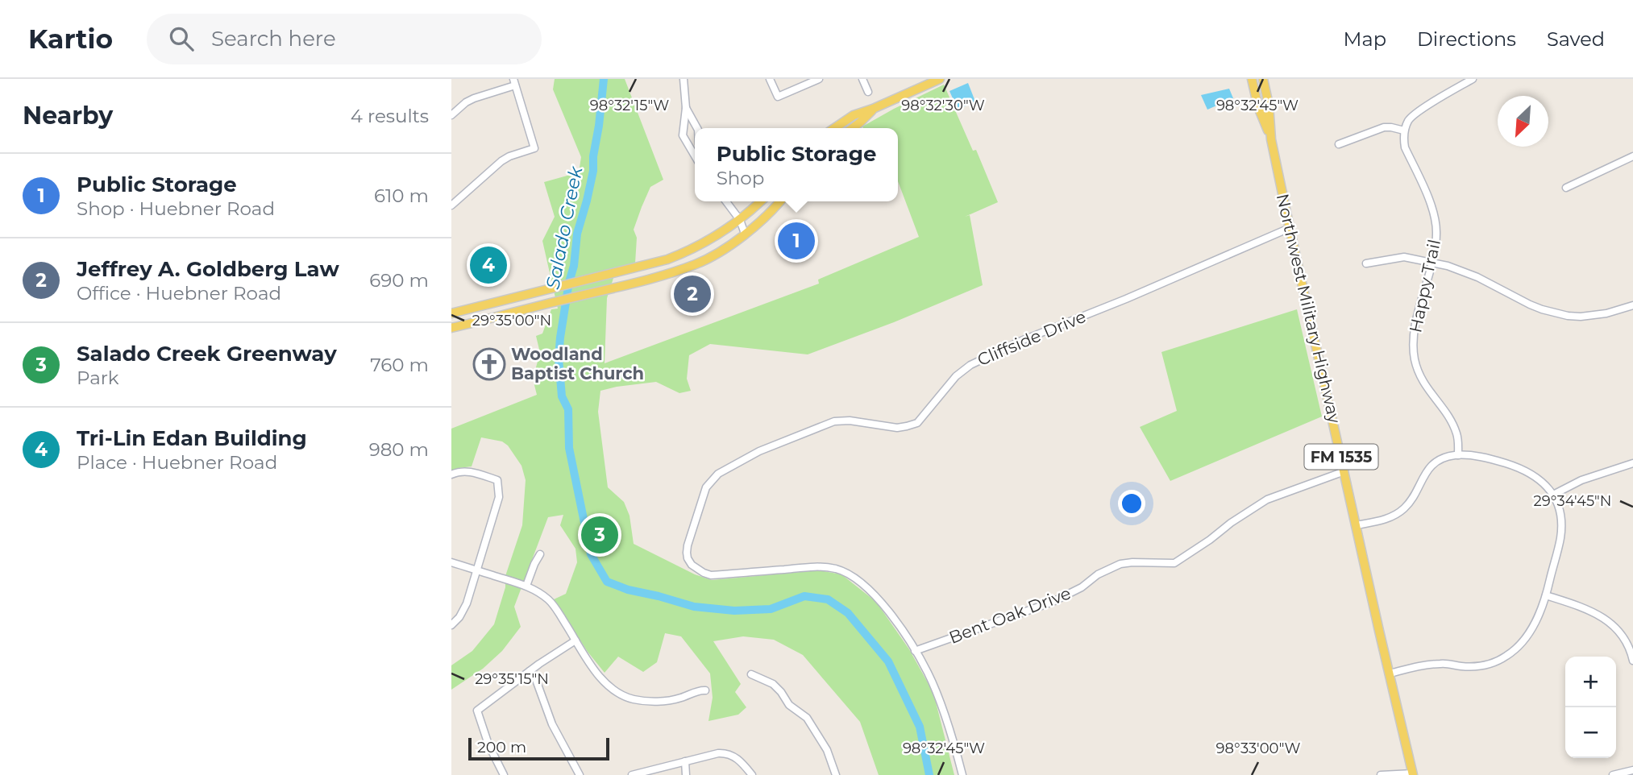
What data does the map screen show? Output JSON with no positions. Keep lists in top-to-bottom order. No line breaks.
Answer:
{"streets":{"main road":["Northwest Military Highway","FM 1535"],"street":["Happy Trail","Cliffside Drive","Bent Oak Drive"]},"crossings":[["Northwest Military Highway","Cliffside Drive"],["Northwest Military Highway","Bent Oak Drive"],["Cliffside Drive","Bent Oak Drive"]],"water":["Salado Creek"],"places":{"church":["Woodland Baptist Church"]},"scale_bar":"200 m","north":"bottom left","page":{"header":"Kartio","search":"Search here","nav":["Map","Directions","Saved"],"heading":["Nearby","4 results"],"popup":["Public Storage","Shop"],"list":[{"mark":"1","name":"Public Storage","note":"Shop · Huebner Road","value":"610 m"},{"mark":"2","name":"Jeffrey A. Goldberg Law","note":"Office · Huebner Road","value":"690 m"},{"mark":"3","name":"Salado Creek Greenway","note":"Park","value":"760 m"},{"mark":"4","name":"Tri-Lin Edan Building","note":"Place · Huebner Road","value":"980 m"}],"pins":["1","4","2","3"],"map_buttons":["+","−"],"scale":"200 m"},"coordinates":["98°32'15\"W","98°32'30\"W","98°32'45\"W","29°35'00\"N","29°34'45\"N","29°35'15\"N","98°33'00\"W"]}
